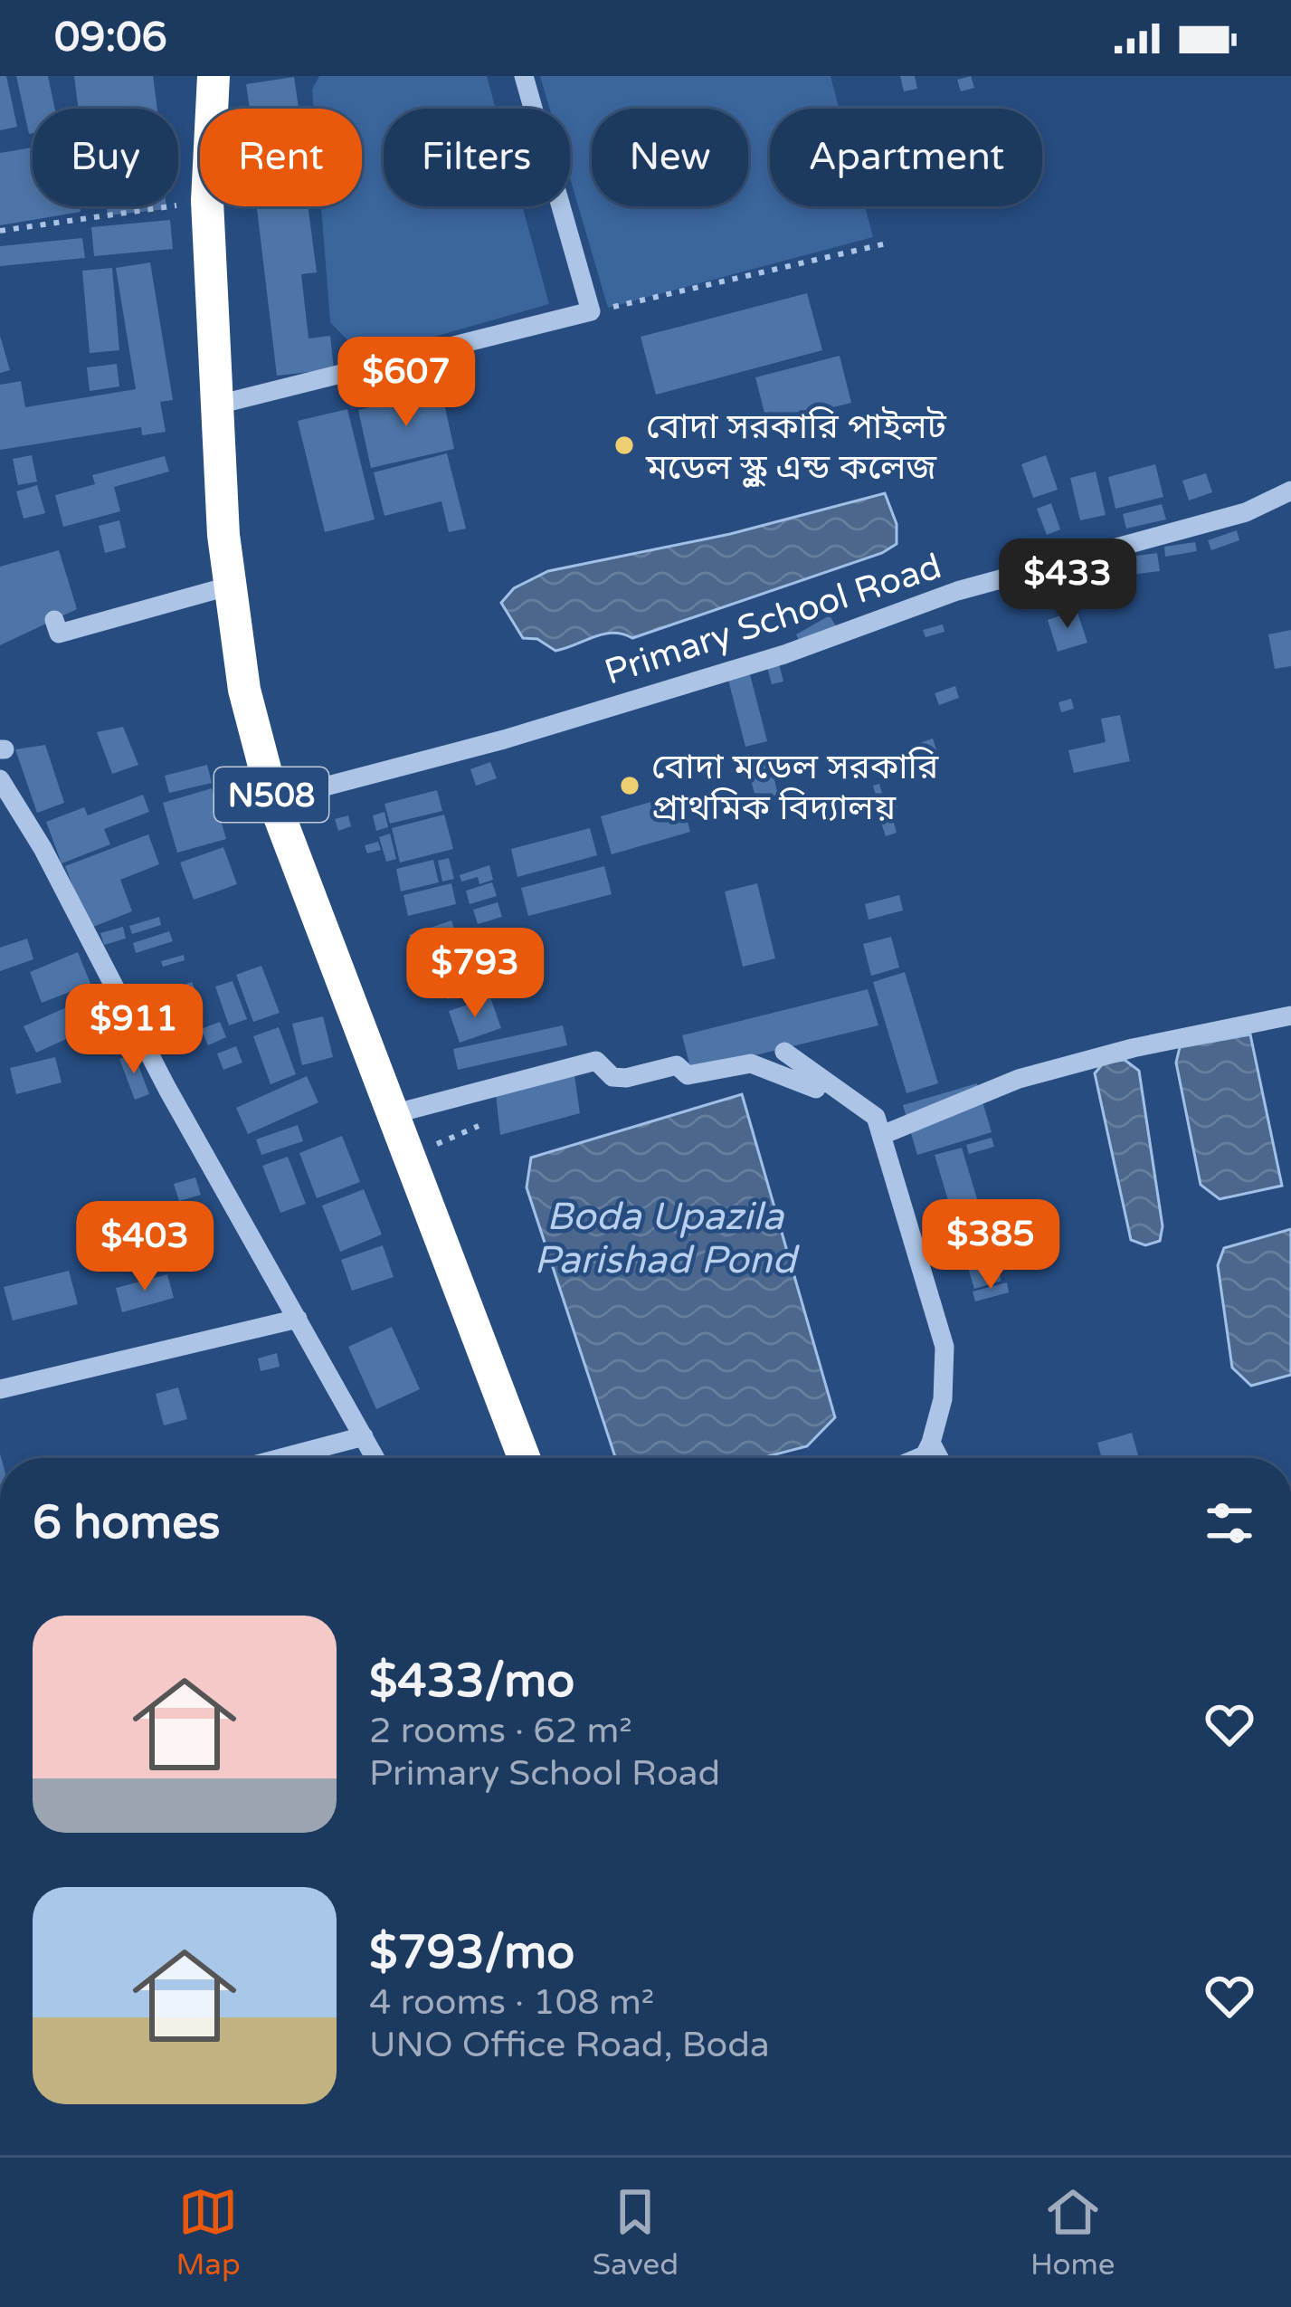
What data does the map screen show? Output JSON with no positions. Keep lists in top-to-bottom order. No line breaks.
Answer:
{"streets":{"highway":["N508"],"street":["Primary School Road"]},"crossings":[["Primary School Road","N508"]],"water":["Boda Upazila Parishad Pond"],"places":["বোদা সরকারি পাইলট মডেল স্কুল এন্ড কলেজ","বোদা মডেল সরকারি প্রাথমিক বিদ্যালয়"],"page":{"status":"09:06","chip":["Buy","Rent","Filters","New","Apartment"],"price":["$607","$433","$793","$911","$385","$403"],"heading":"6 homes","list":[{"name":"$433/mo","note":"2 rooms · 62 m² · Primary School Road"},{"name":"$793/mo","note":"4 rooms · 108 m² · UNO Office Road, Boda"}],"tabs":["Map","Saved","Home"]}}
